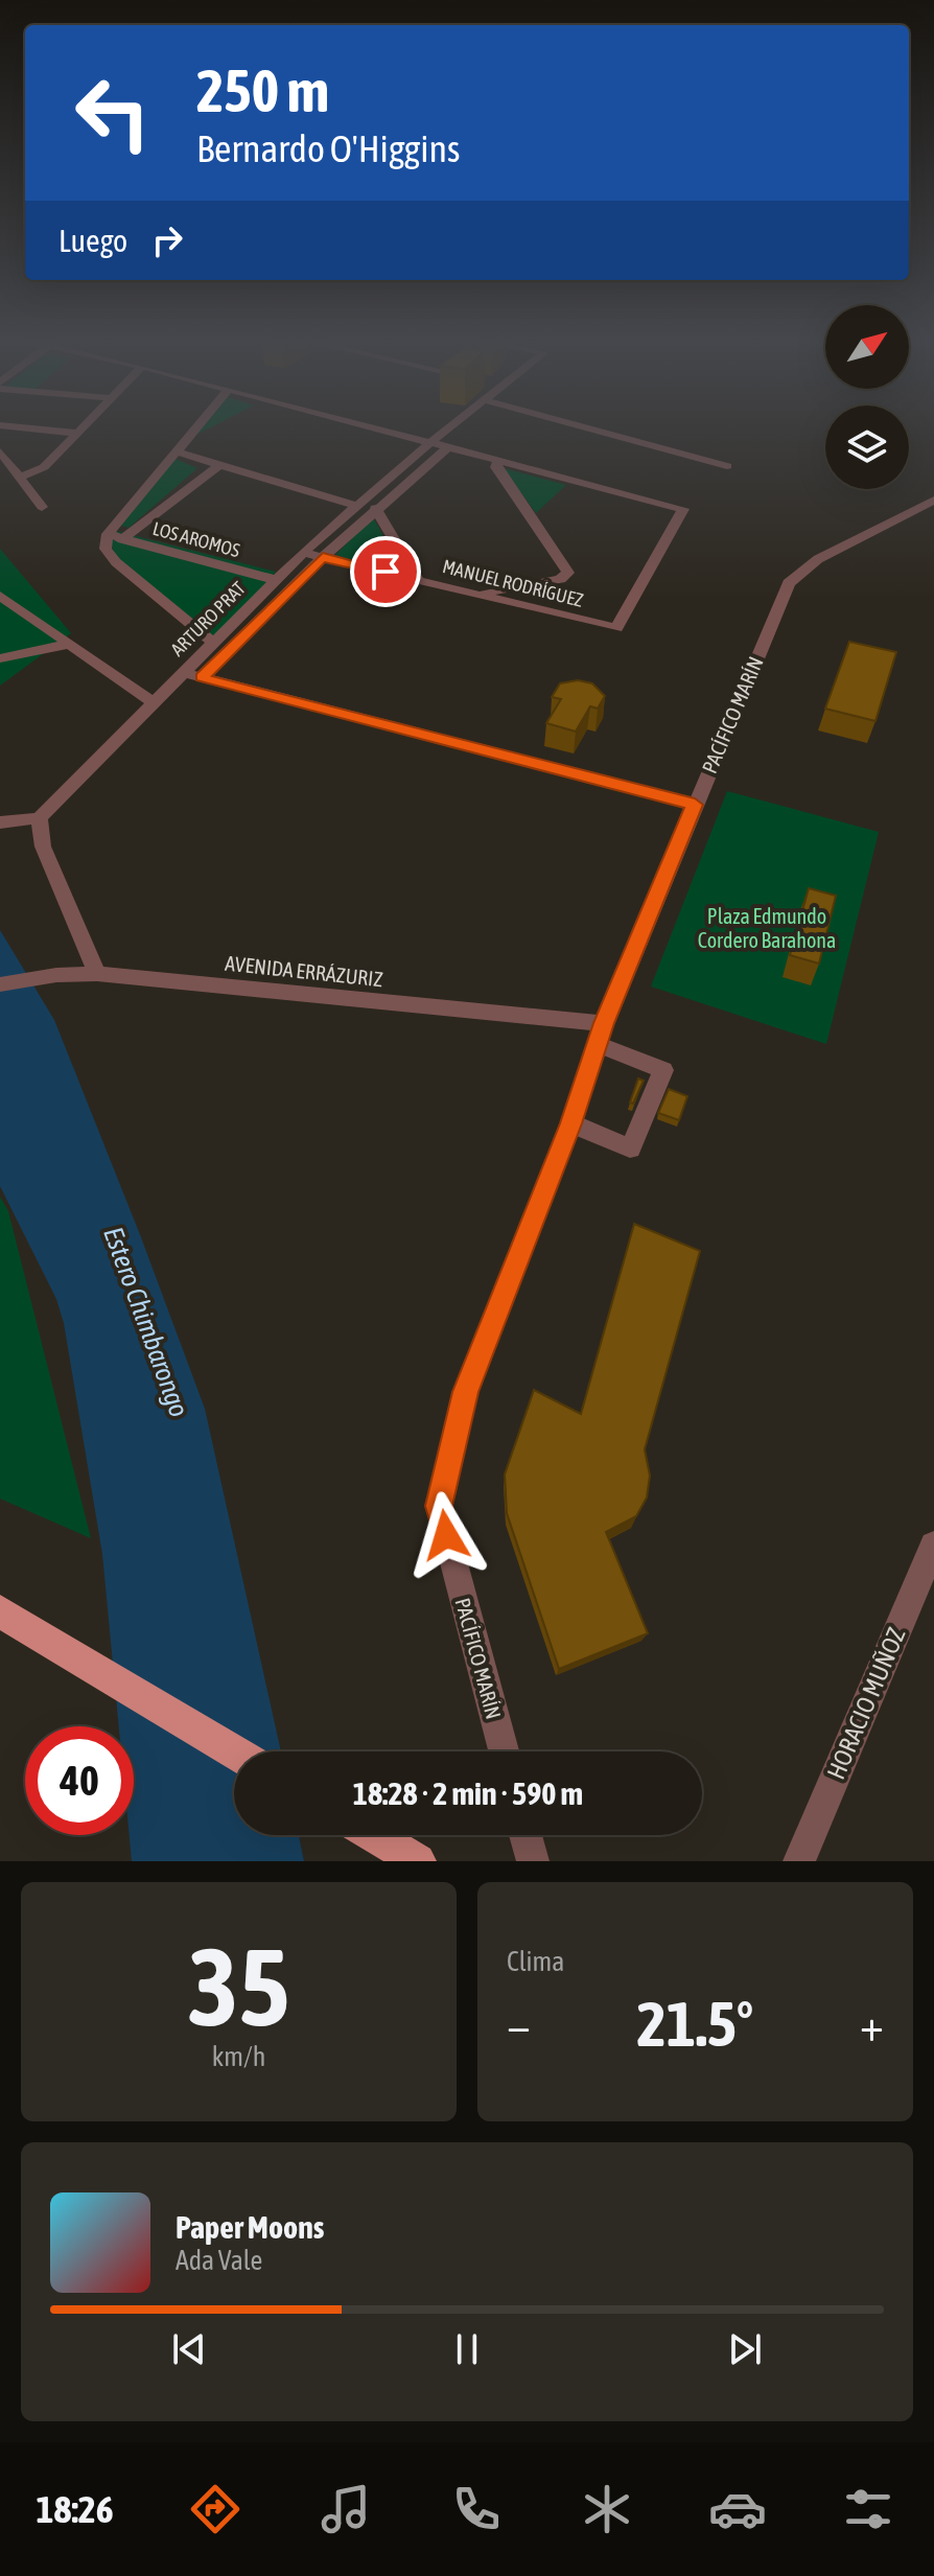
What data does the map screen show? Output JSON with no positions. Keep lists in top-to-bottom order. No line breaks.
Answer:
{"streets":{"street":["LOS AROMOS","MANUEL RODRÍGUEZ","ARTURO PRAT","PACÍFICO MARÍN","AVENIDA ERRÁZURIZ","HORACIO MUÑOZ"]},"crossings":[["LOS AROMOS","ARTURO PRAT"],["MANUEL RODRÍGUEZ","ARTURO PRAT"],["PACÍFICO MARÍN","AVENIDA ERRÁZURIZ"]],"water":["Estero Chimbarongo"],"parks":["Plaza Edmundo Cordero Barahona"],"north":"top right","page":{"turn":["250 m","Bernardo O'Higgins"],"then":"Luego","limit":"40","trip":"18:28 · 2 min · 590 m","tile":[["35","km/h"],"Clima"],"heat":["−","21.5°","+"],"song":["Paper Moons","Ada Vale"],"tabs":"18:26"}}
